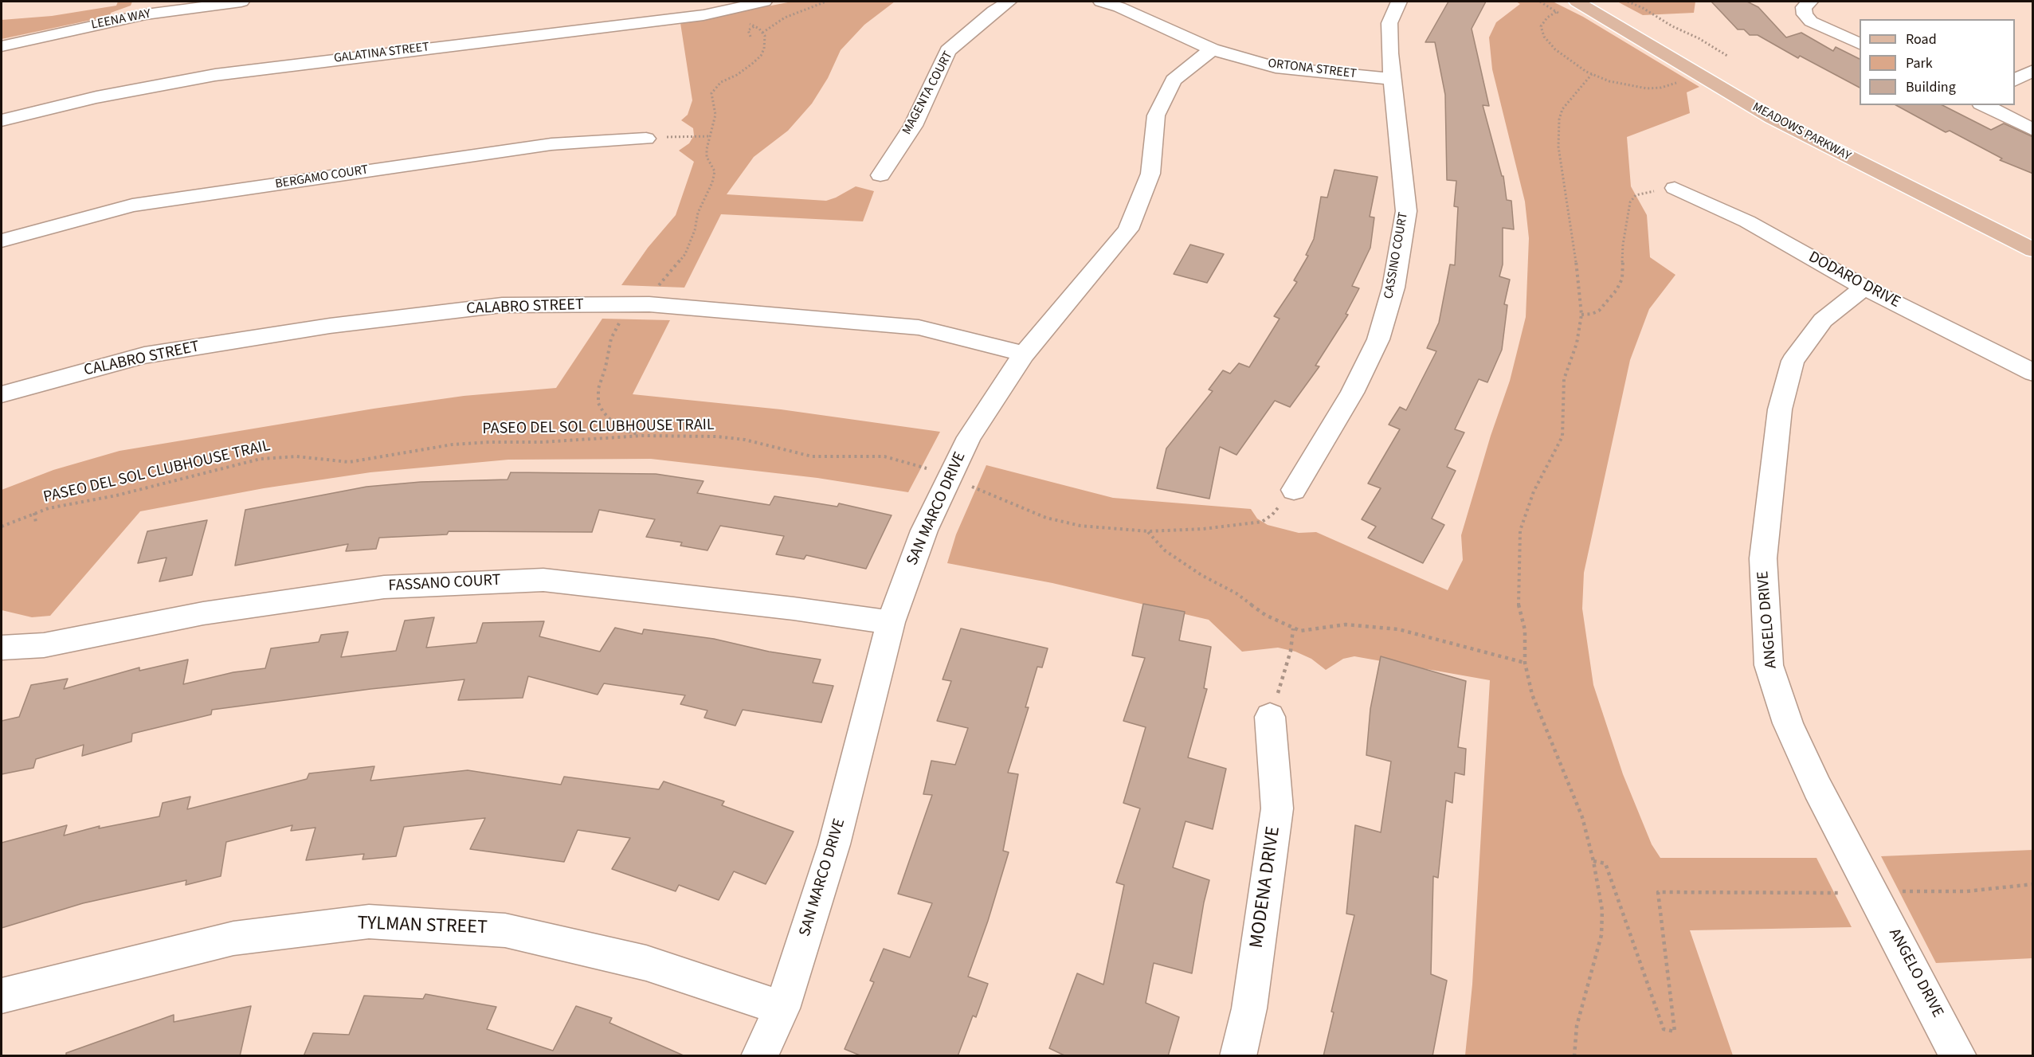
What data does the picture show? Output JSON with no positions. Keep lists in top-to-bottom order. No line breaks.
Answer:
{"streets":{"main road":["MEADOWS PARKWAY"],"street":["LEENA WAY","GALATINA STREET","ORTONA STREET","MAGENTA COURT","BERGAMO COURT","CASSINO COURT","DODARO DRIVE","CALABRO STREET","SAN MARCO DRIVE","FASSANO COURT","ANGELO DRIVE","MODENA DRIVE","TYLMAN STREET"],"path":["PASEO DEL SOL CLUBHOUSE TRAIL"]},"crossings":[["ORTONA STREET","CASSINO COURT"],["ORTONA STREET","SAN MARCO DRIVE"],["CASSINO COURT","PASEO DEL SOL CLUBHOUSE TRAIL"],["DODARO DRIVE","ANGELO DRIVE"],["CALABRO STREET","SAN MARCO DRIVE"],["PASEO DEL SOL CLUBHOUSE TRAIL","SAN MARCO DRIVE"],["SAN MARCO DRIVE","FASSANO COURT"],["SAN MARCO DRIVE","TYLMAN STREET"]],"legend":["Road","Park","Building"]}
